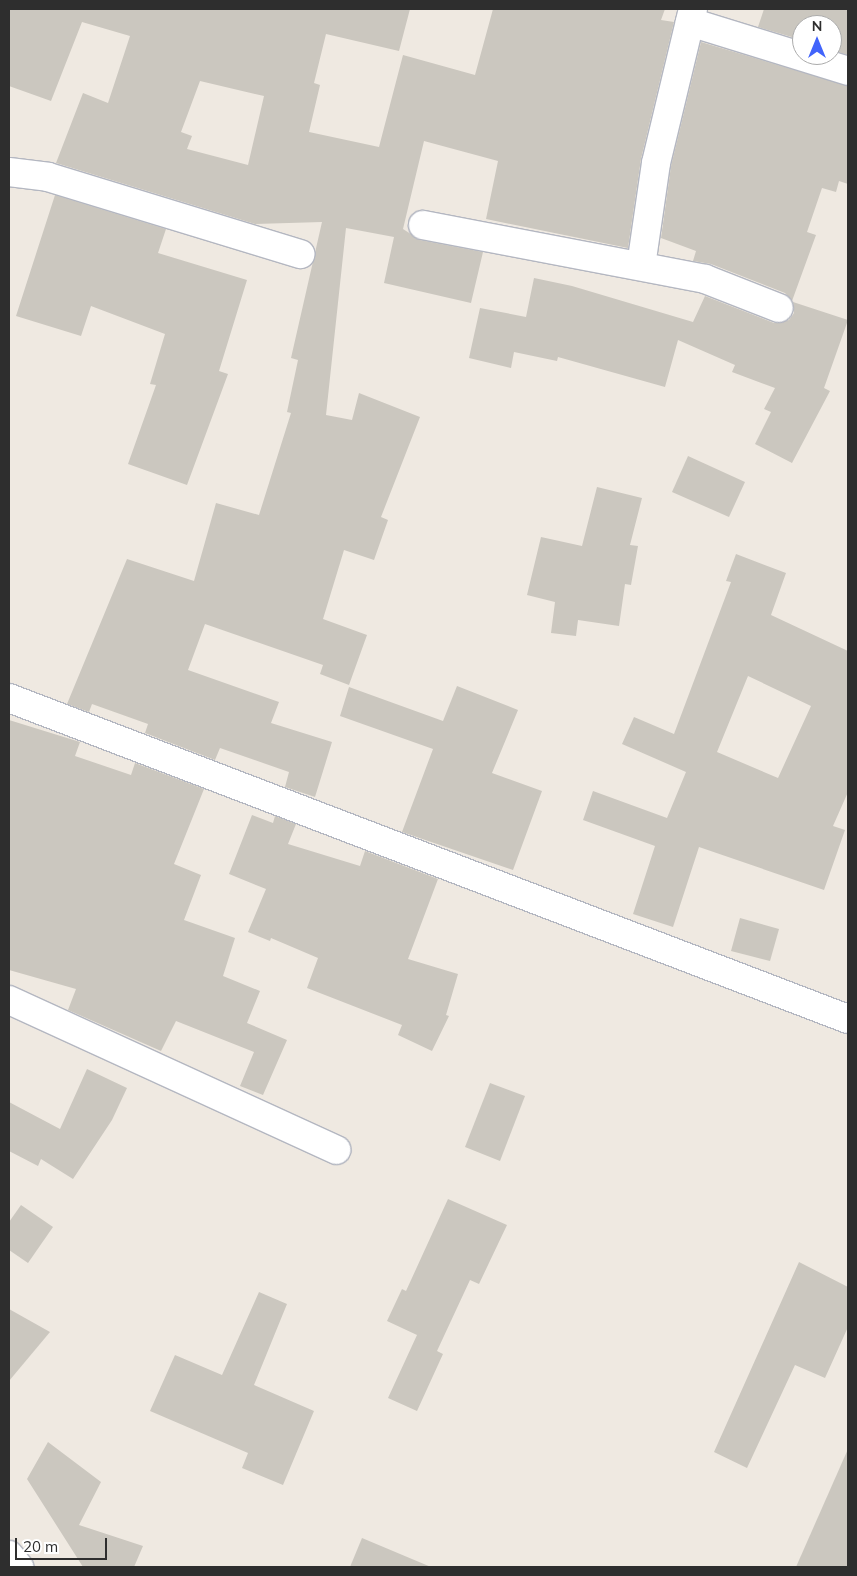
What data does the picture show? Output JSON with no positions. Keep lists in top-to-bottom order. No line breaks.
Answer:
{"scale_bar":"20 m","north":"top"}
